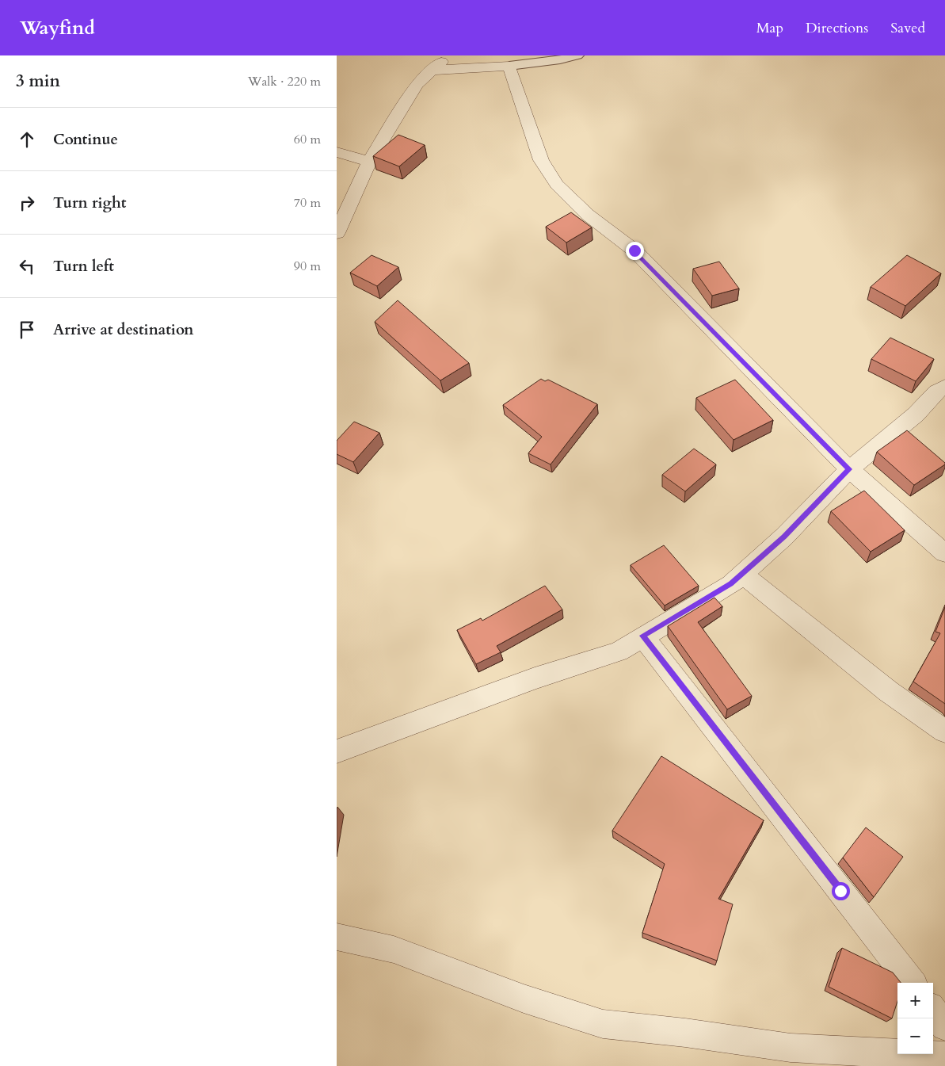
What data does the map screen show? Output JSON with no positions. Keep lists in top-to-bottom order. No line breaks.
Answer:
{"page":{"header":"Wayfind","nav":["Map","Directions","Saved"],"heading":["3 min","Walk · 220 m"],"list":[["Continue","60 m"],["Turn right","70 m"],["Turn left","90 m"],"Arrive at destination"],"map_buttons":["+","−"]}}
